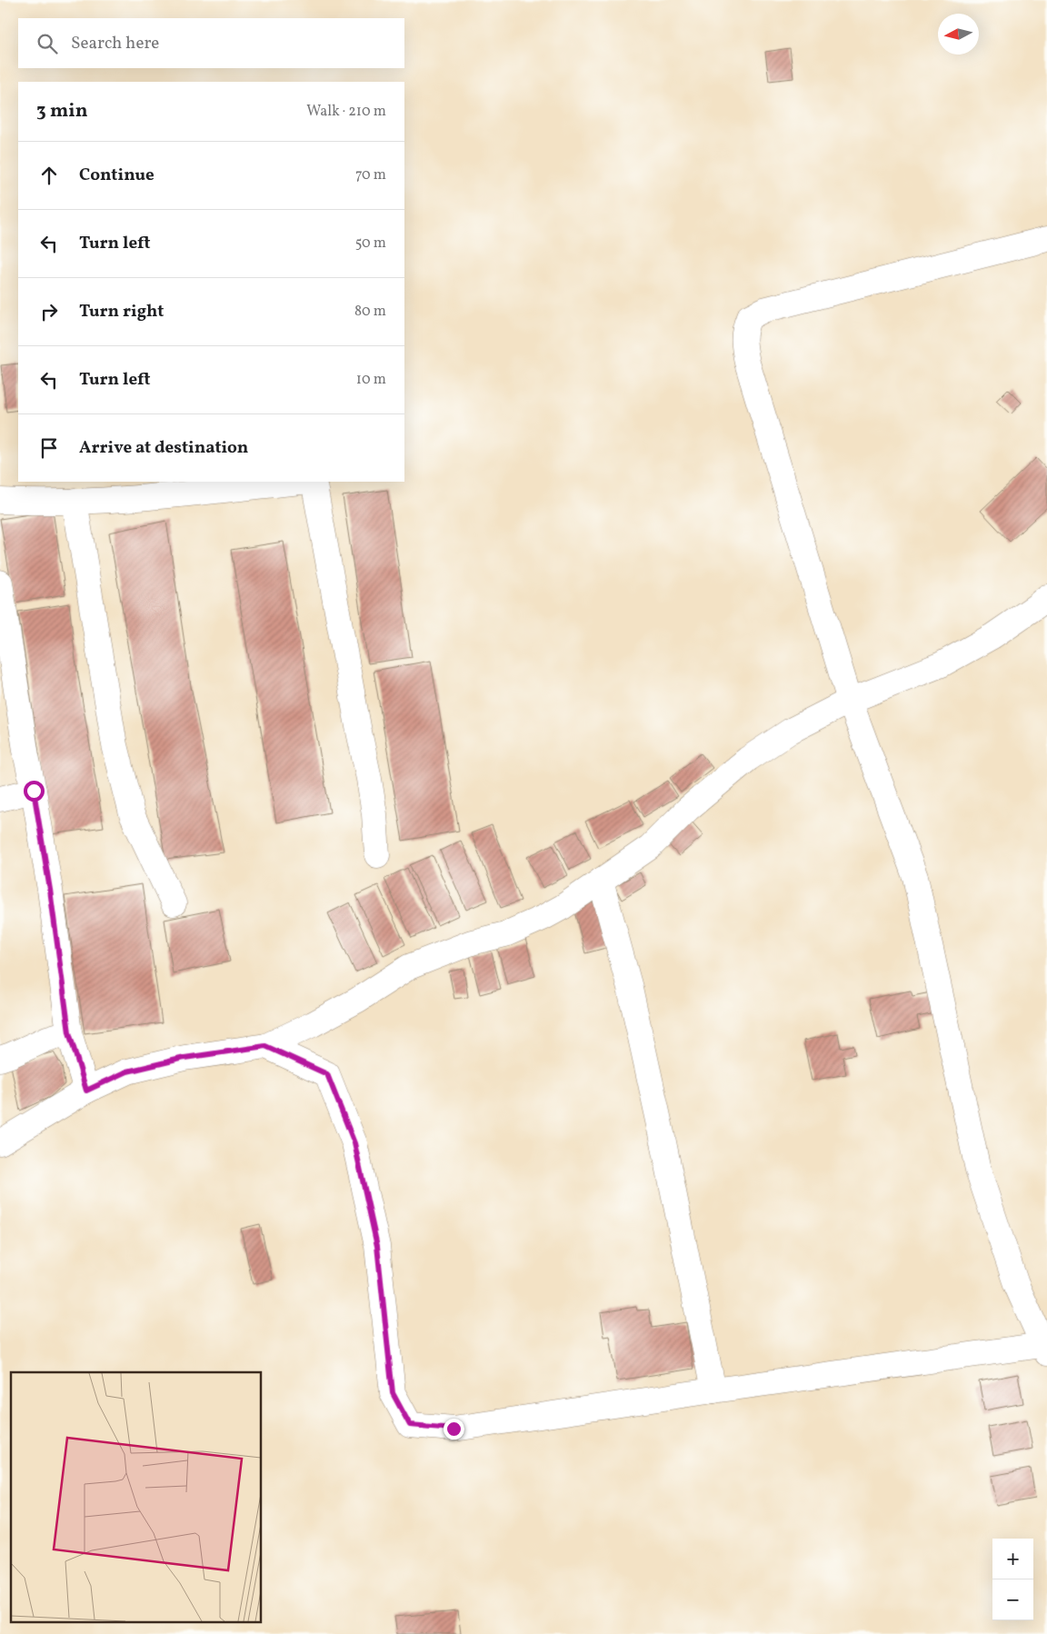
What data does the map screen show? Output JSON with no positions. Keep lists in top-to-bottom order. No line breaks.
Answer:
{"north":"left","page":{"search":"Search here","heading":["3 min","Walk · 210 m"],"list":[["Continue","70 m"],["Turn left","50 m"],["Turn right","80 m"],["Turn left","10 m"],"Arrive at destination"],"map_buttons":["+","−"]}}
